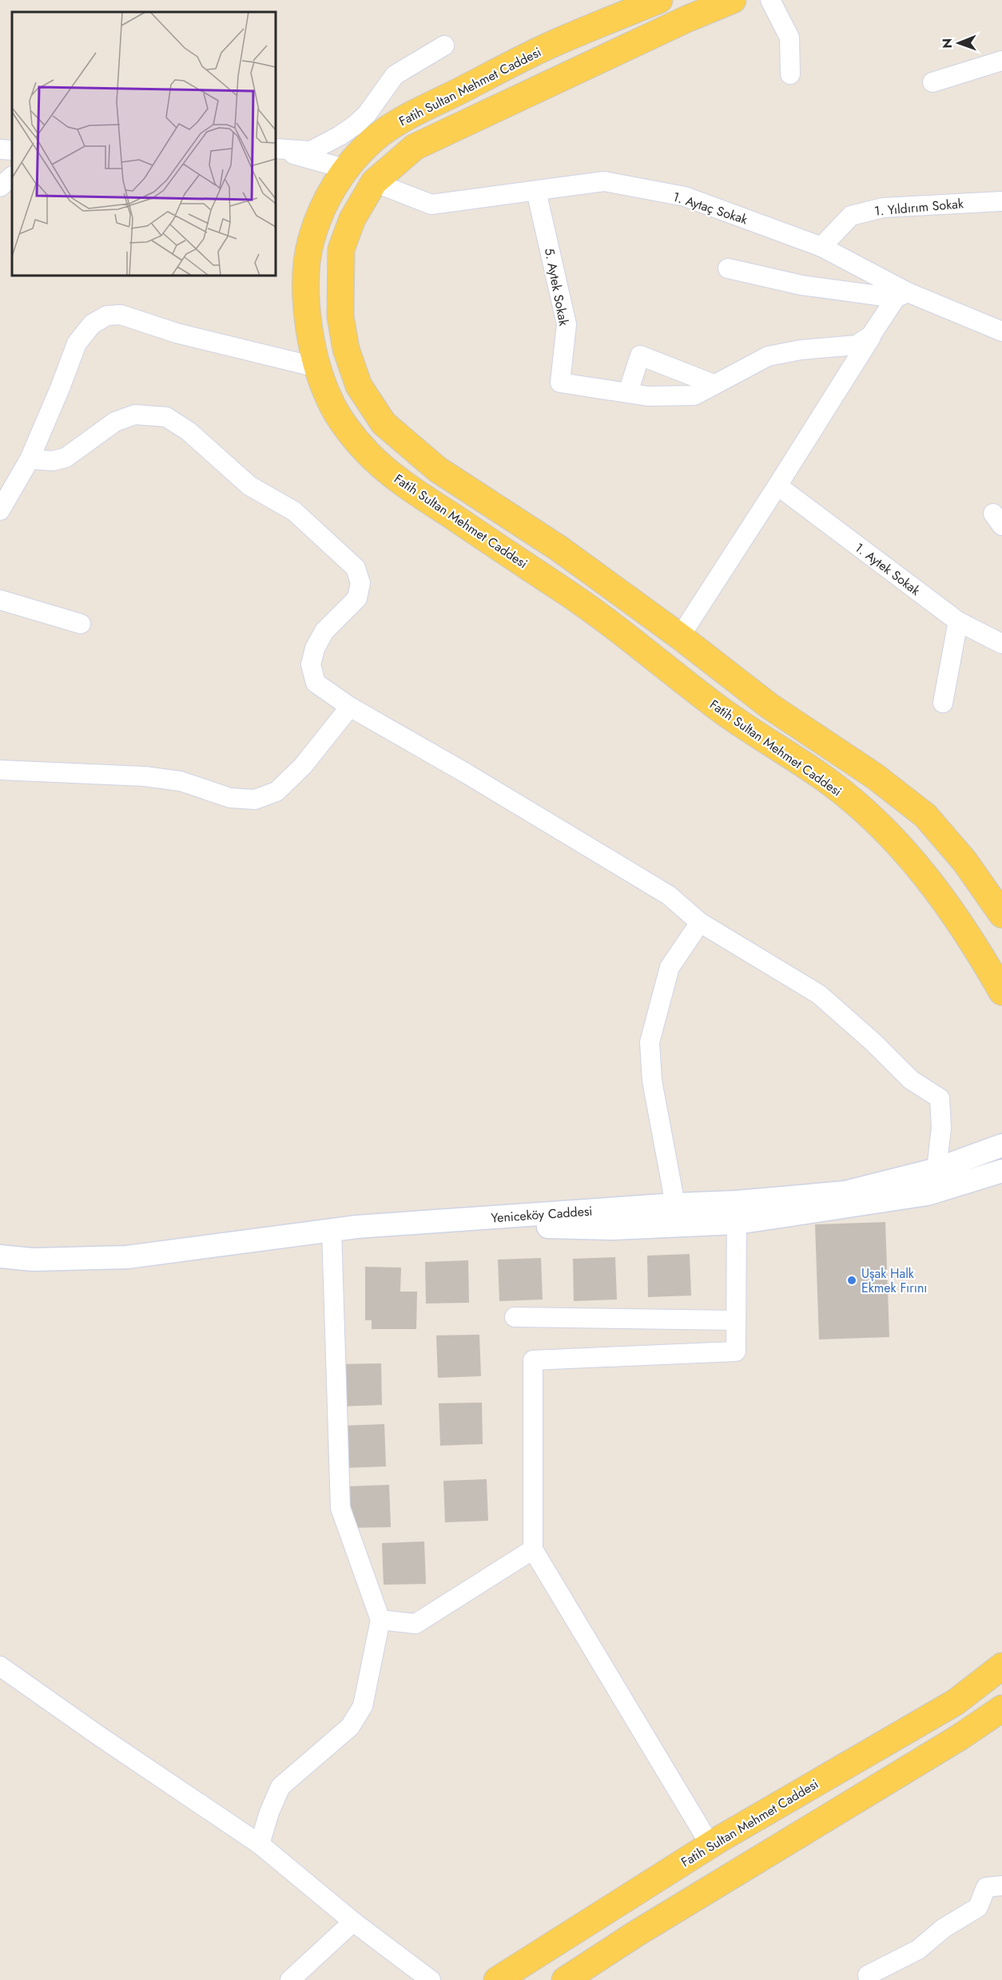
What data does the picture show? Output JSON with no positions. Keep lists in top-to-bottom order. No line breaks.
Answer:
{"streets":{"main road":["Fatih Sultan Mehmet Caddesi"],"street":["1. Yıldırım Sokak","1. Aytaç Sokak","5. Aytek Sokak","1. Aytek Sokak","Yeniceköy Caddesi"]},"crossings":[["1. Yıldırım Sokak","1. Aytaç Sokak"],["1. Aytaç Sokak","5. Aytek Sokak"]],"places":["Uşak Halk Ekmek Fırını"],"north":"left"}
